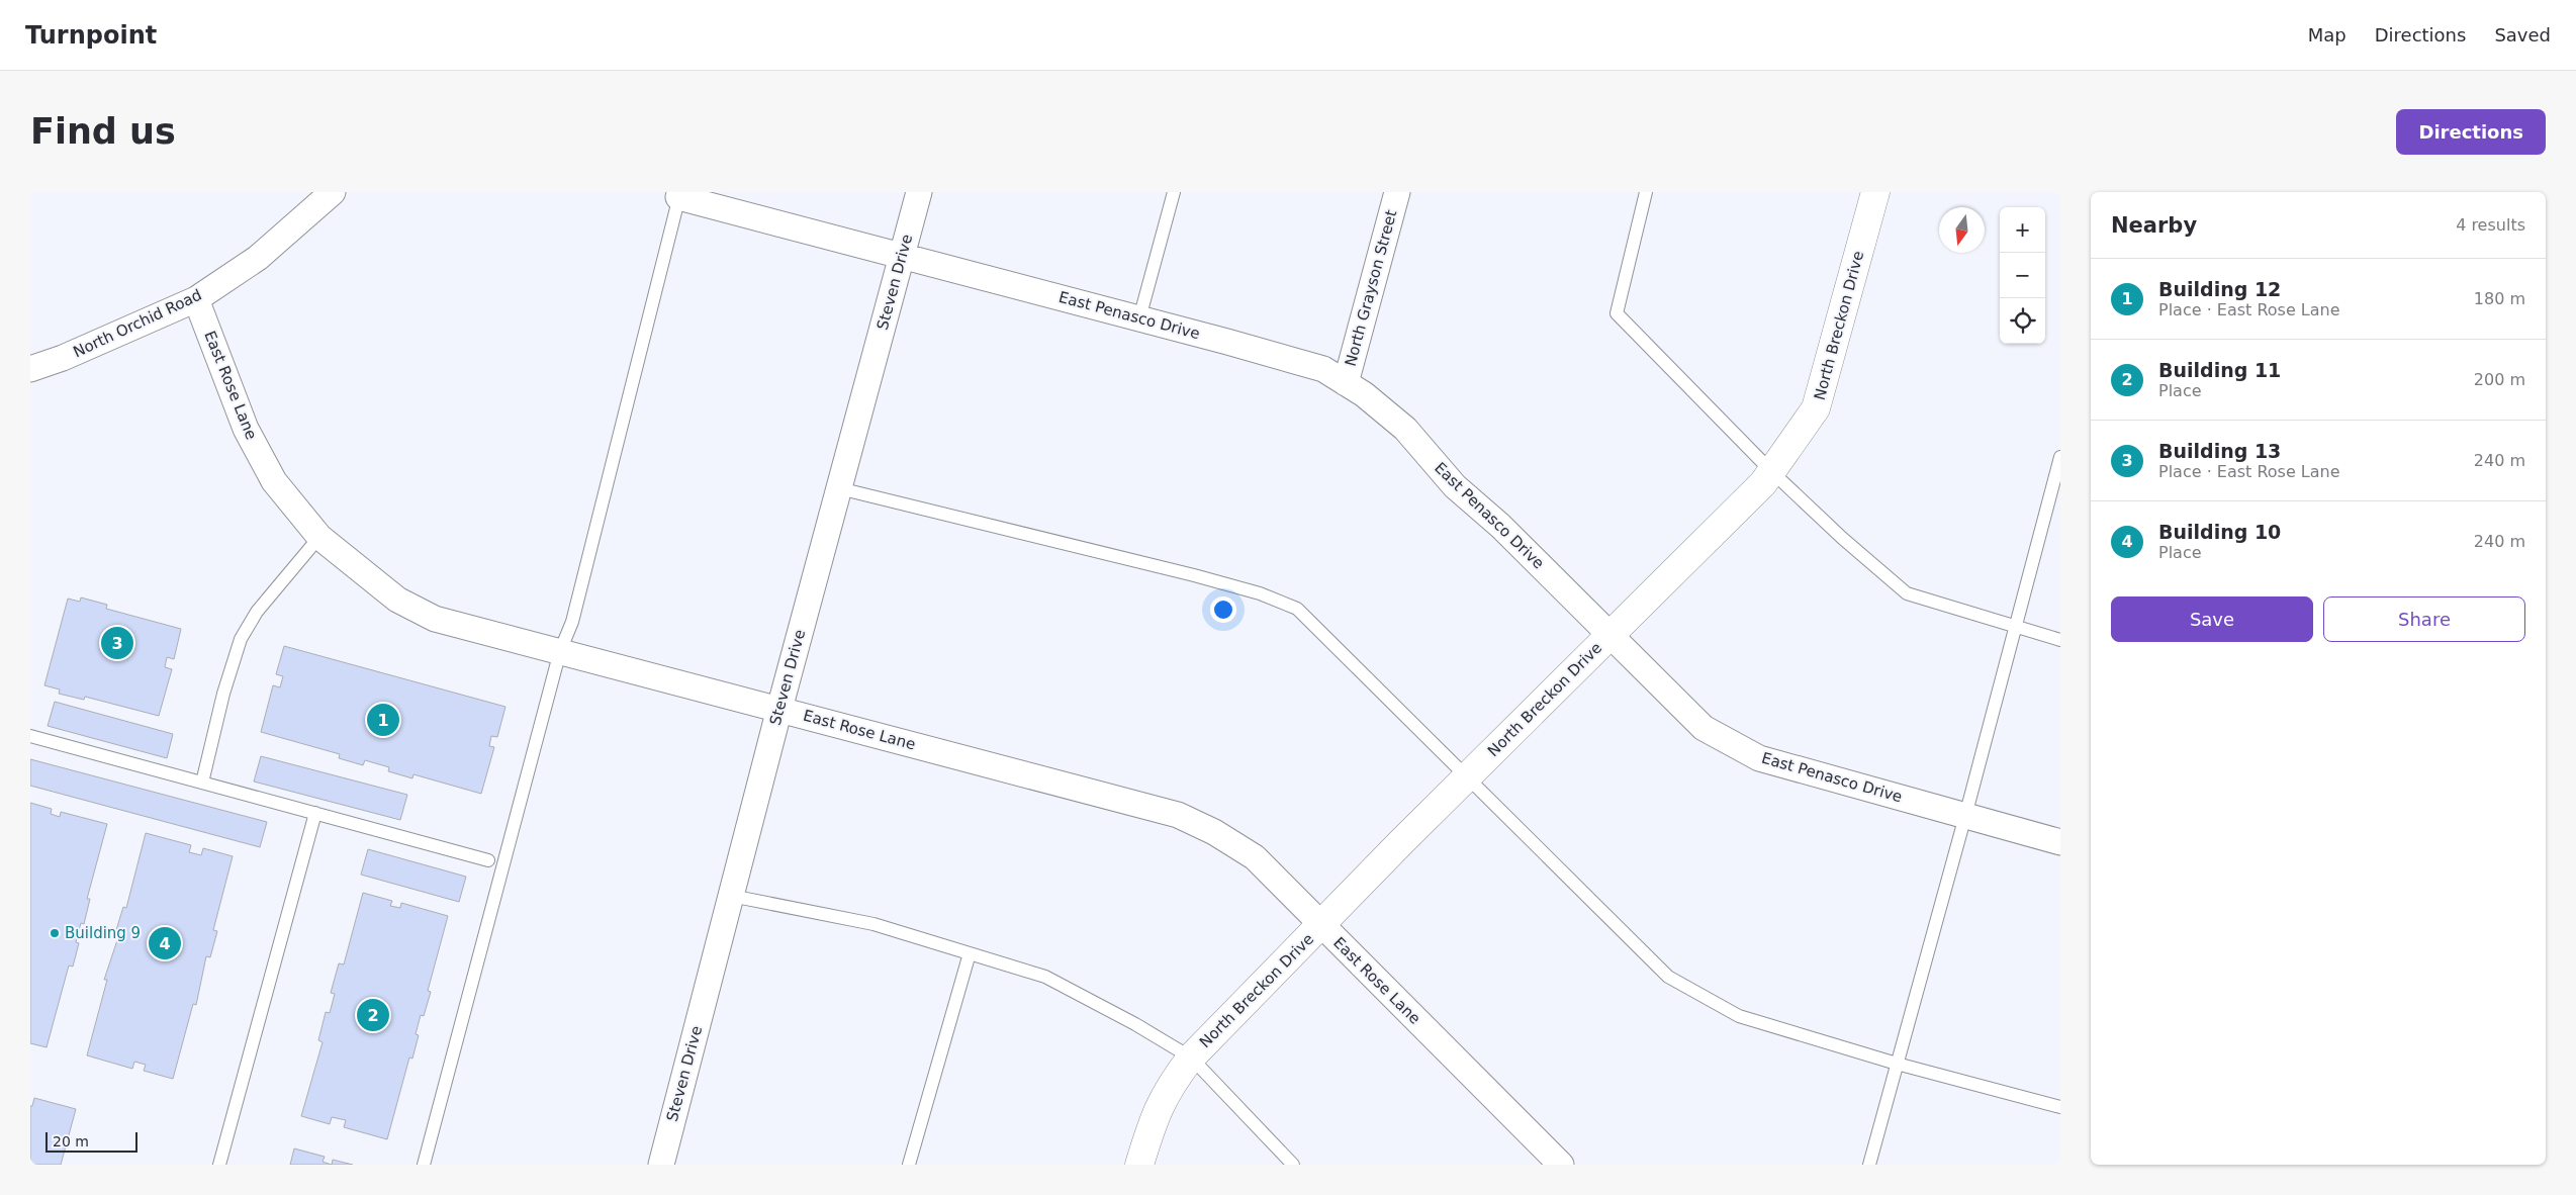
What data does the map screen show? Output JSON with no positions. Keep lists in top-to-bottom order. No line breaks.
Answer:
{"streets":{"street":["Steven Drive","North Grayson Street","East Penasco Drive","North Orchid Road","North Breckon Drive","East Rose Lane"]},"crossings":[["Steven Drive","East Penasco Drive"],["Steven Drive","East Rose Lane"],["North Grayson Street","East Penasco Drive"],["East Penasco Drive","North Breckon Drive"],["North Orchid Road","East Rose Lane"],["North Breckon Drive","East Rose Lane"]],"places":["Building 9"],"scale_bar":"20 m","north":"bottom","page":{"header":"Turnpoint","nav":["Map","Directions","Saved"],"buttons":["Directions",["Save","Share"]],"title":"Find us","heading":["Nearby","4 results"],"map_buttons":["+","−"],"list":[{"mark":"1","name":"Building 12","note":"Place · East Rose Lane","value":"180 m"},{"mark":"2","name":"Building 11","note":"Place","value":"200 m"},{"mark":"3","name":"Building 13","note":"Place · East Rose Lane","value":"240 m"},{"mark":"4","name":"Building 10","note":"Place","value":"240 m"}],"pins":["3","1","4","2"],"scale":"20 m"}}
